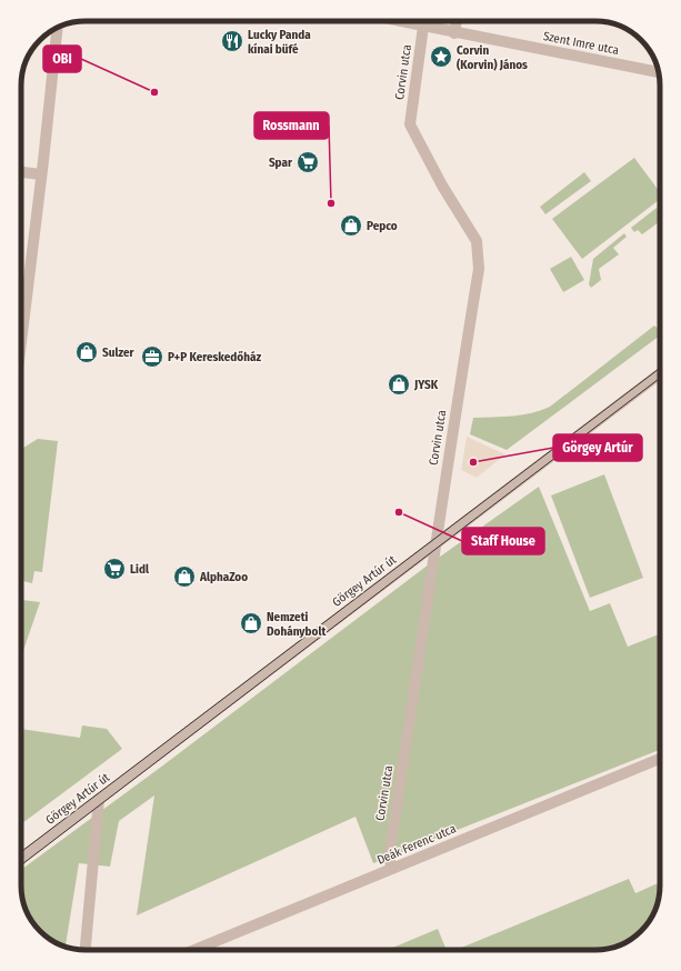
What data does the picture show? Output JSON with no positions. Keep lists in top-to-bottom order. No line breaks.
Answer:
{"streets":{"street":["Szent Imre utca","Corvin utca","Görgey Artúr út","Deák Ferenc utca"]},"crossings":[["Szent Imre utca","Corvin utca"],["Corvin utca","Görgey Artúr út"],["Corvin utca","Deák Ferenc utca"]],"places":{"restaurant":["Lucky Panda kínai büfé"],"place":["Corvin (Korvin) János"],"other":["OBI","Rossmann","Görgey Artúr","Staff House"],"supermarket":["Spar","Lidl"],"shop":["Pepco","Sulzer","JYSK","AlphaZoo","Nemzeti Dohánybolt"],"office":["P+P Kereskedőház"]}}
